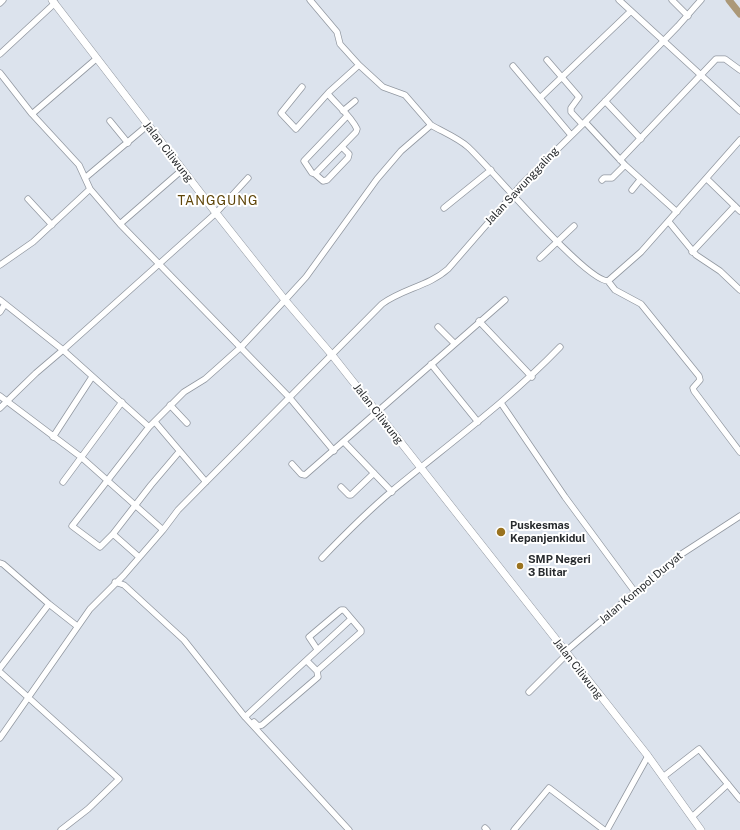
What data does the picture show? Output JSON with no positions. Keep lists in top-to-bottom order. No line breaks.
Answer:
{"streets":{"main road":["Jalan Ciliwung"],"street":["Jalan Sawunggaling","Jalan Kompol Duryat"]},"crossings":[["Jalan Ciliwung","Jalan Sawunggaling"],["Jalan Ciliwung","Jalan Kompol Duryat"]],"districts":["TANGGUNG"],"places":["Puskesmas Kepanjenkidul","SMP Negeri 3 Blitar"]}
